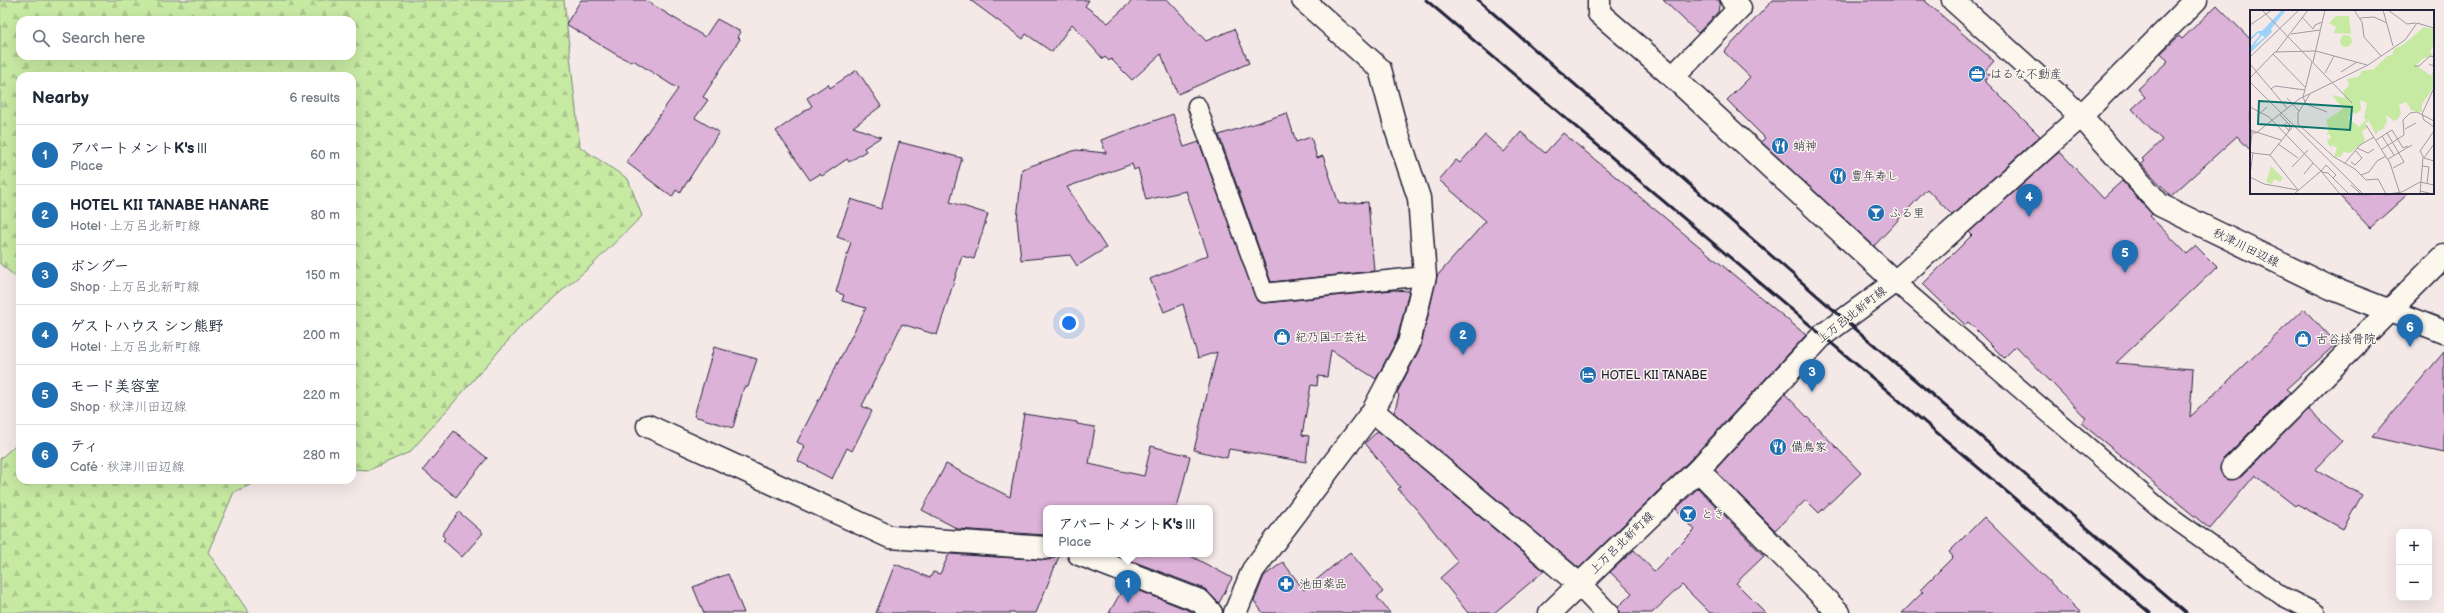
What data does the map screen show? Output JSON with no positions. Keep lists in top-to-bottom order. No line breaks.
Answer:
{"streets":{"street":["秋津川田辺線","上万呂北新町線"]},"crossings":[["秋津川田辺線","上万呂北新町線"]],"places":{"office":["はるな不動産"],"restaurant":["蛸神","豊年寿し","備鳥家"],"bar":["ふる里","とき"],"shop":["紀乃国工芸社","古谷接骨院"],"hotel":["HOTEL KII TANABE"],"pharmacy":["池田薬品"]},"page":{"search":"Search here","heading":["Nearby","6 results"],"list":[{"mark":"1","name":"アパートメントK'sⅢ","note":"Place","value":"60 m"},{"mark":"2","name":"HOTEL KII TANABE HANARE","note":"Hotel · 上万呂北新町線","value":"80 m"},{"mark":"3","name":"ボングー","note":"Shop · 上万呂北新町線","value":"150 m"},{"mark":"4","name":"ゲストハウス シン熊野","note":"Hotel · 上万呂北新町線","value":"200 m"},{"mark":"5","name":"モード美容室","note":"Shop · 秋津川田辺線","value":"220 m"},{"mark":"6","name":"ティ","note":"Café · 秋津川田辺線","value":"280 m"}],"pins":["4","5","6","2","3","1"],"popup":["アパートメントK'sⅢ","Place"],"map_buttons":["+","−"]}}
